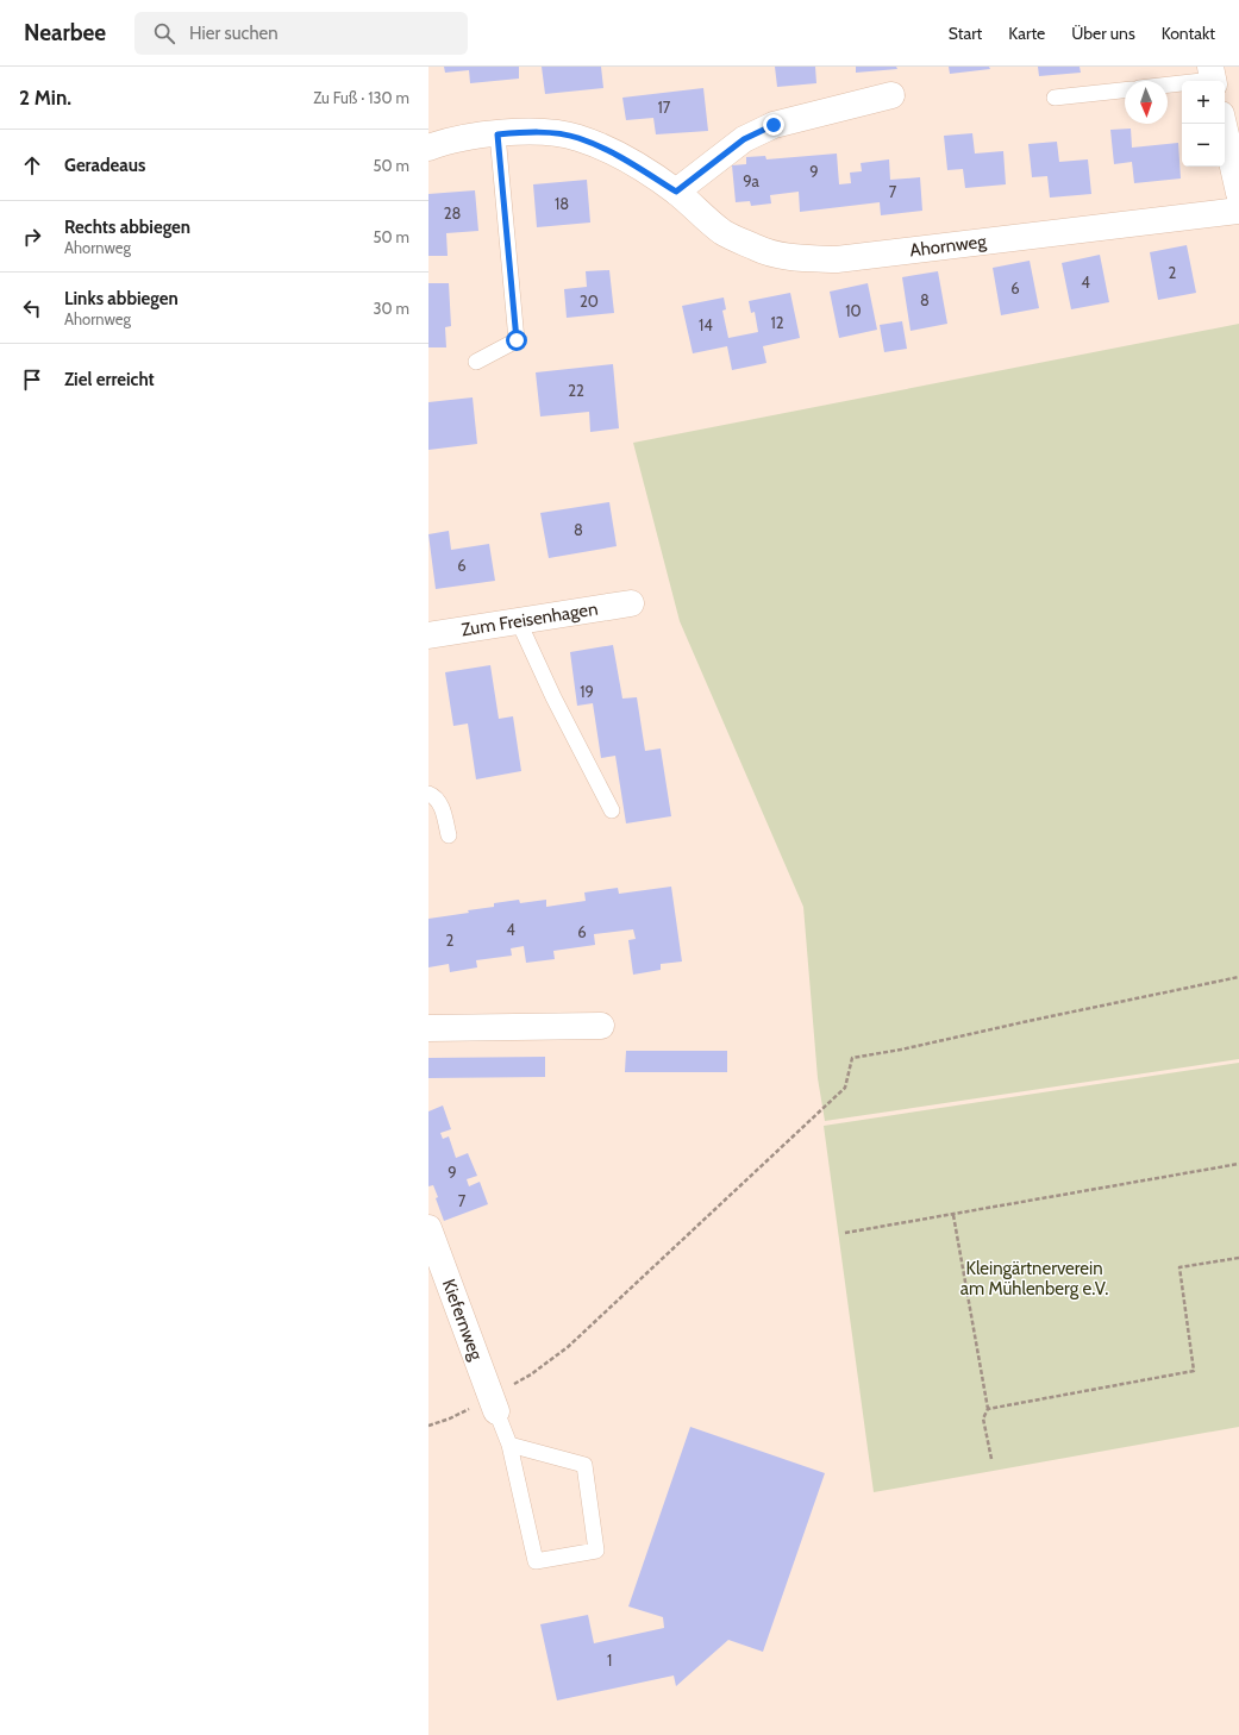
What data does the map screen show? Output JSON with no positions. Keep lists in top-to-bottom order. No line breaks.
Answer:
{"streets":{"street":["Ahornweg","Zum Freisenhagen","Kiefernweg"]},"parks":["Kleingärtnerverein am Mühlenberg e.V."],"house_numbers":["17","9","9a","7","18","28","2","4","6","8","20","10","12","14","22","8","6","19","4","6","2","9","7","1"],"north":"bottom","page":{"header":"Nearbee","search":"Hier suchen","nav":["Start","Karte","Über uns","Kontakt"],"heading":["2 Min.","Zu Fuß · 130 m"],"map_buttons":["+","−"],"list":[["Geradeaus","50 m"],["Rechts abbiegen","Ahornweg","50 m"],["Links abbiegen","Ahornweg","30 m"],"Ziel erreicht"]}}
